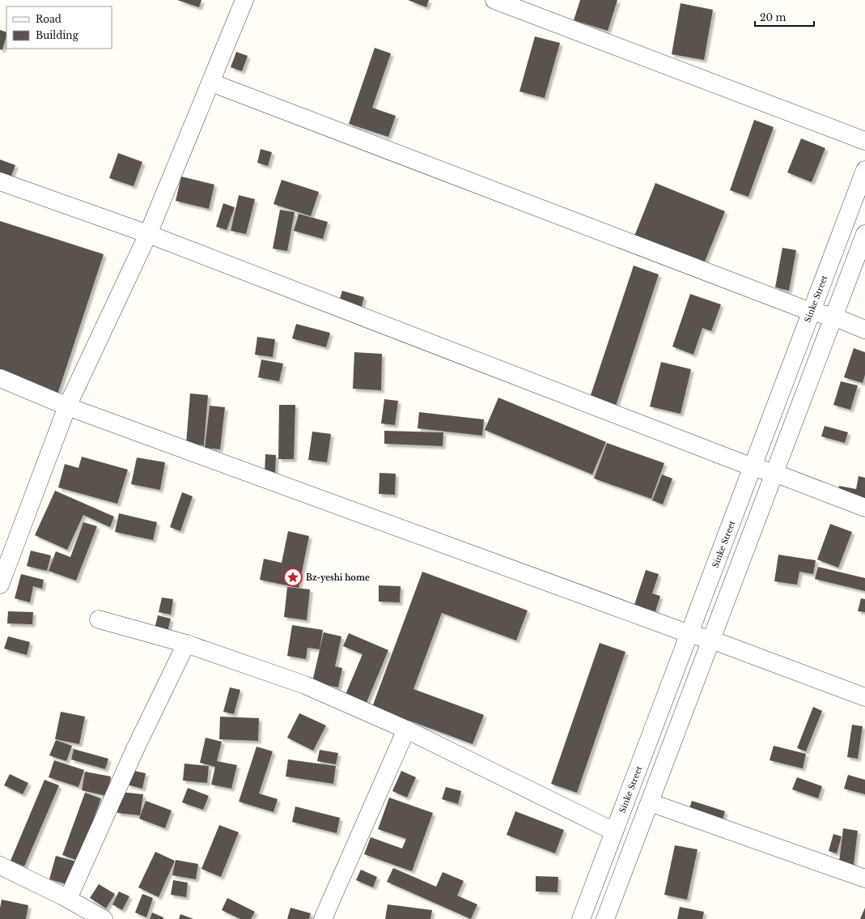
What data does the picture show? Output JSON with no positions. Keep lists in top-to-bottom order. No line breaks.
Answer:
{"streets":{"street":["Sinke Street"]},"places":{"place":["Bz-yeshi home"]},"legend":["Road","Building"],"scale_bar":"20 m"}
